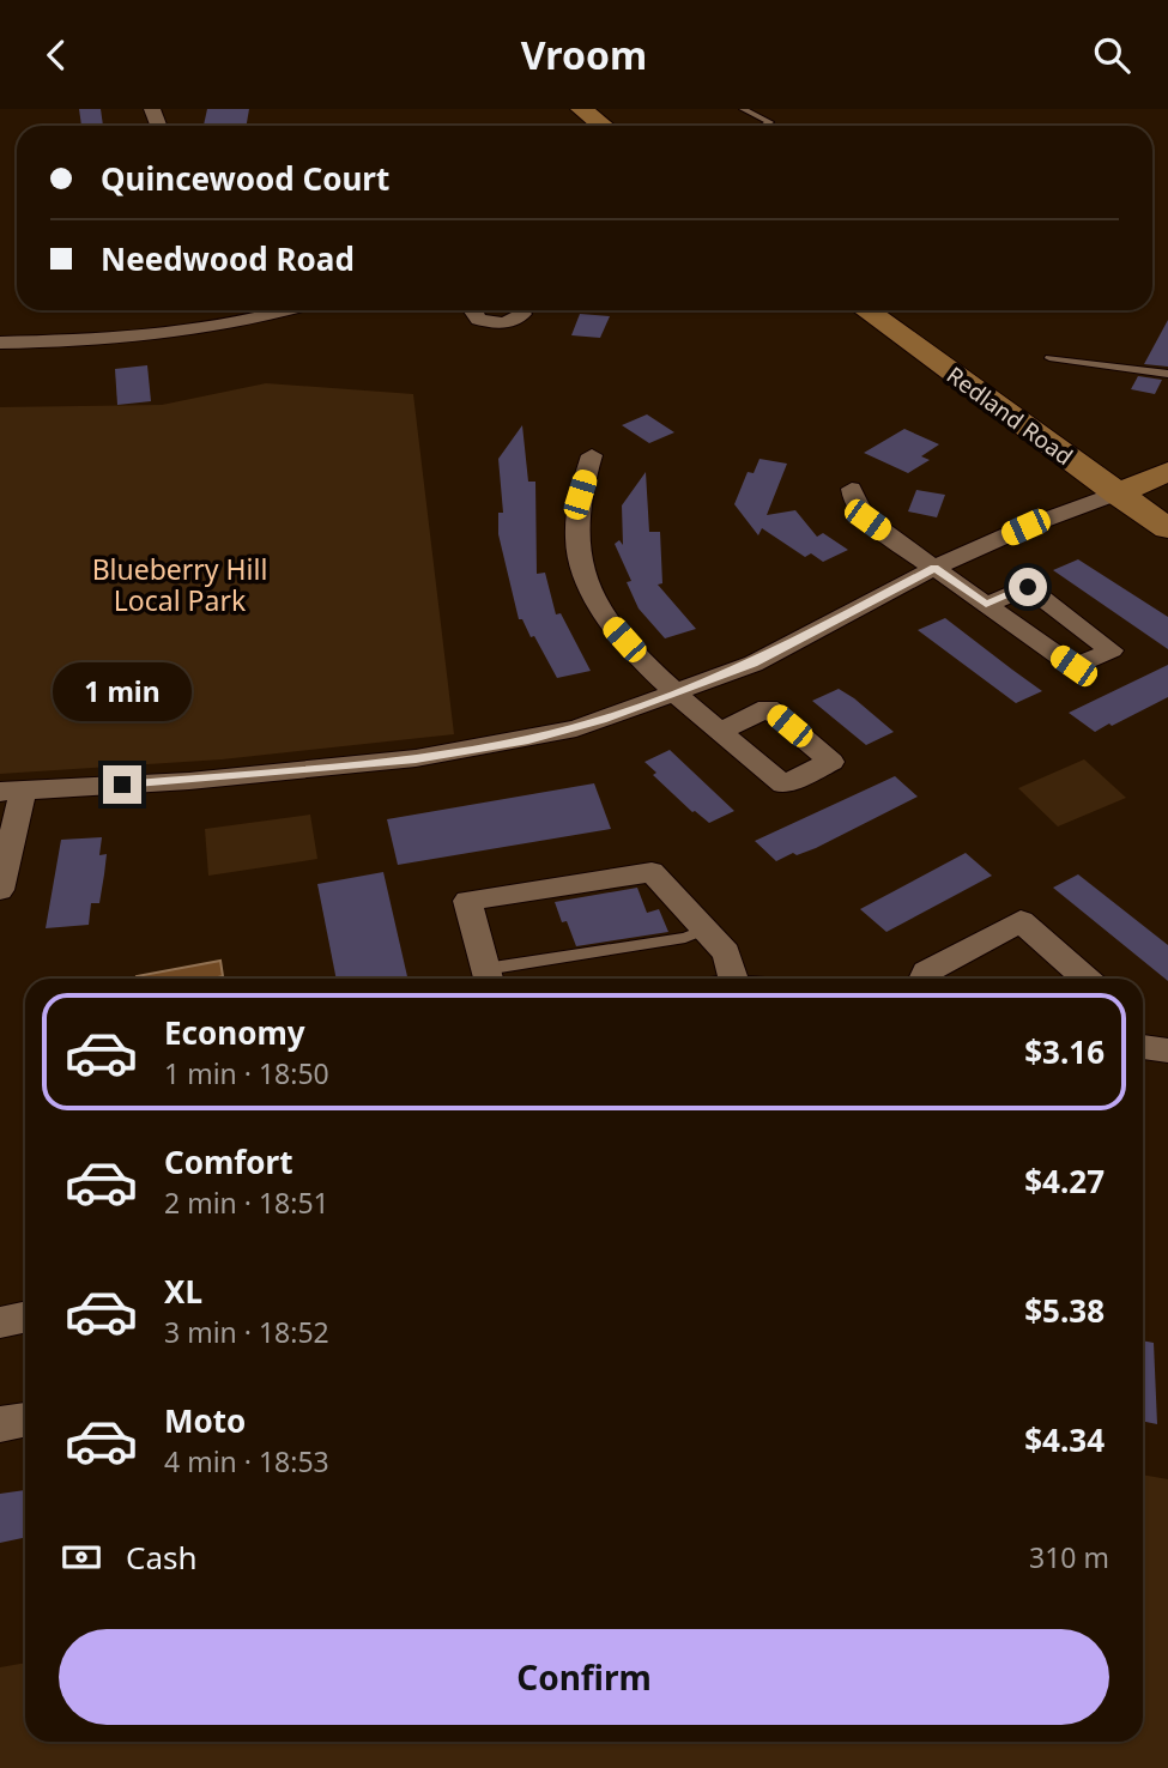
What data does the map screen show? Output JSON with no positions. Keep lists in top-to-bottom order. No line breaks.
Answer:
{"streets":{"main road":["Redland Road"]},"parks":["Blueberry Hill Local Park"],"page":{"header":"Vroom","banner":["Quincewood Court","Needwood Road"],"bubble":"1 min","list":[{"name":"Economy","note":"1 min · 18:50","value":"$3.16"},{"name":"Comfort","note":"2 min · 18:51","value":"$4.27"},{"name":"XL","note":"3 min · 18:52","value":"$5.38"},{"name":"Moto","note":"4 min · 18:53","value":"$4.34"}],"pay":["Cash","310 m"],"buttons":"Confirm"}}
